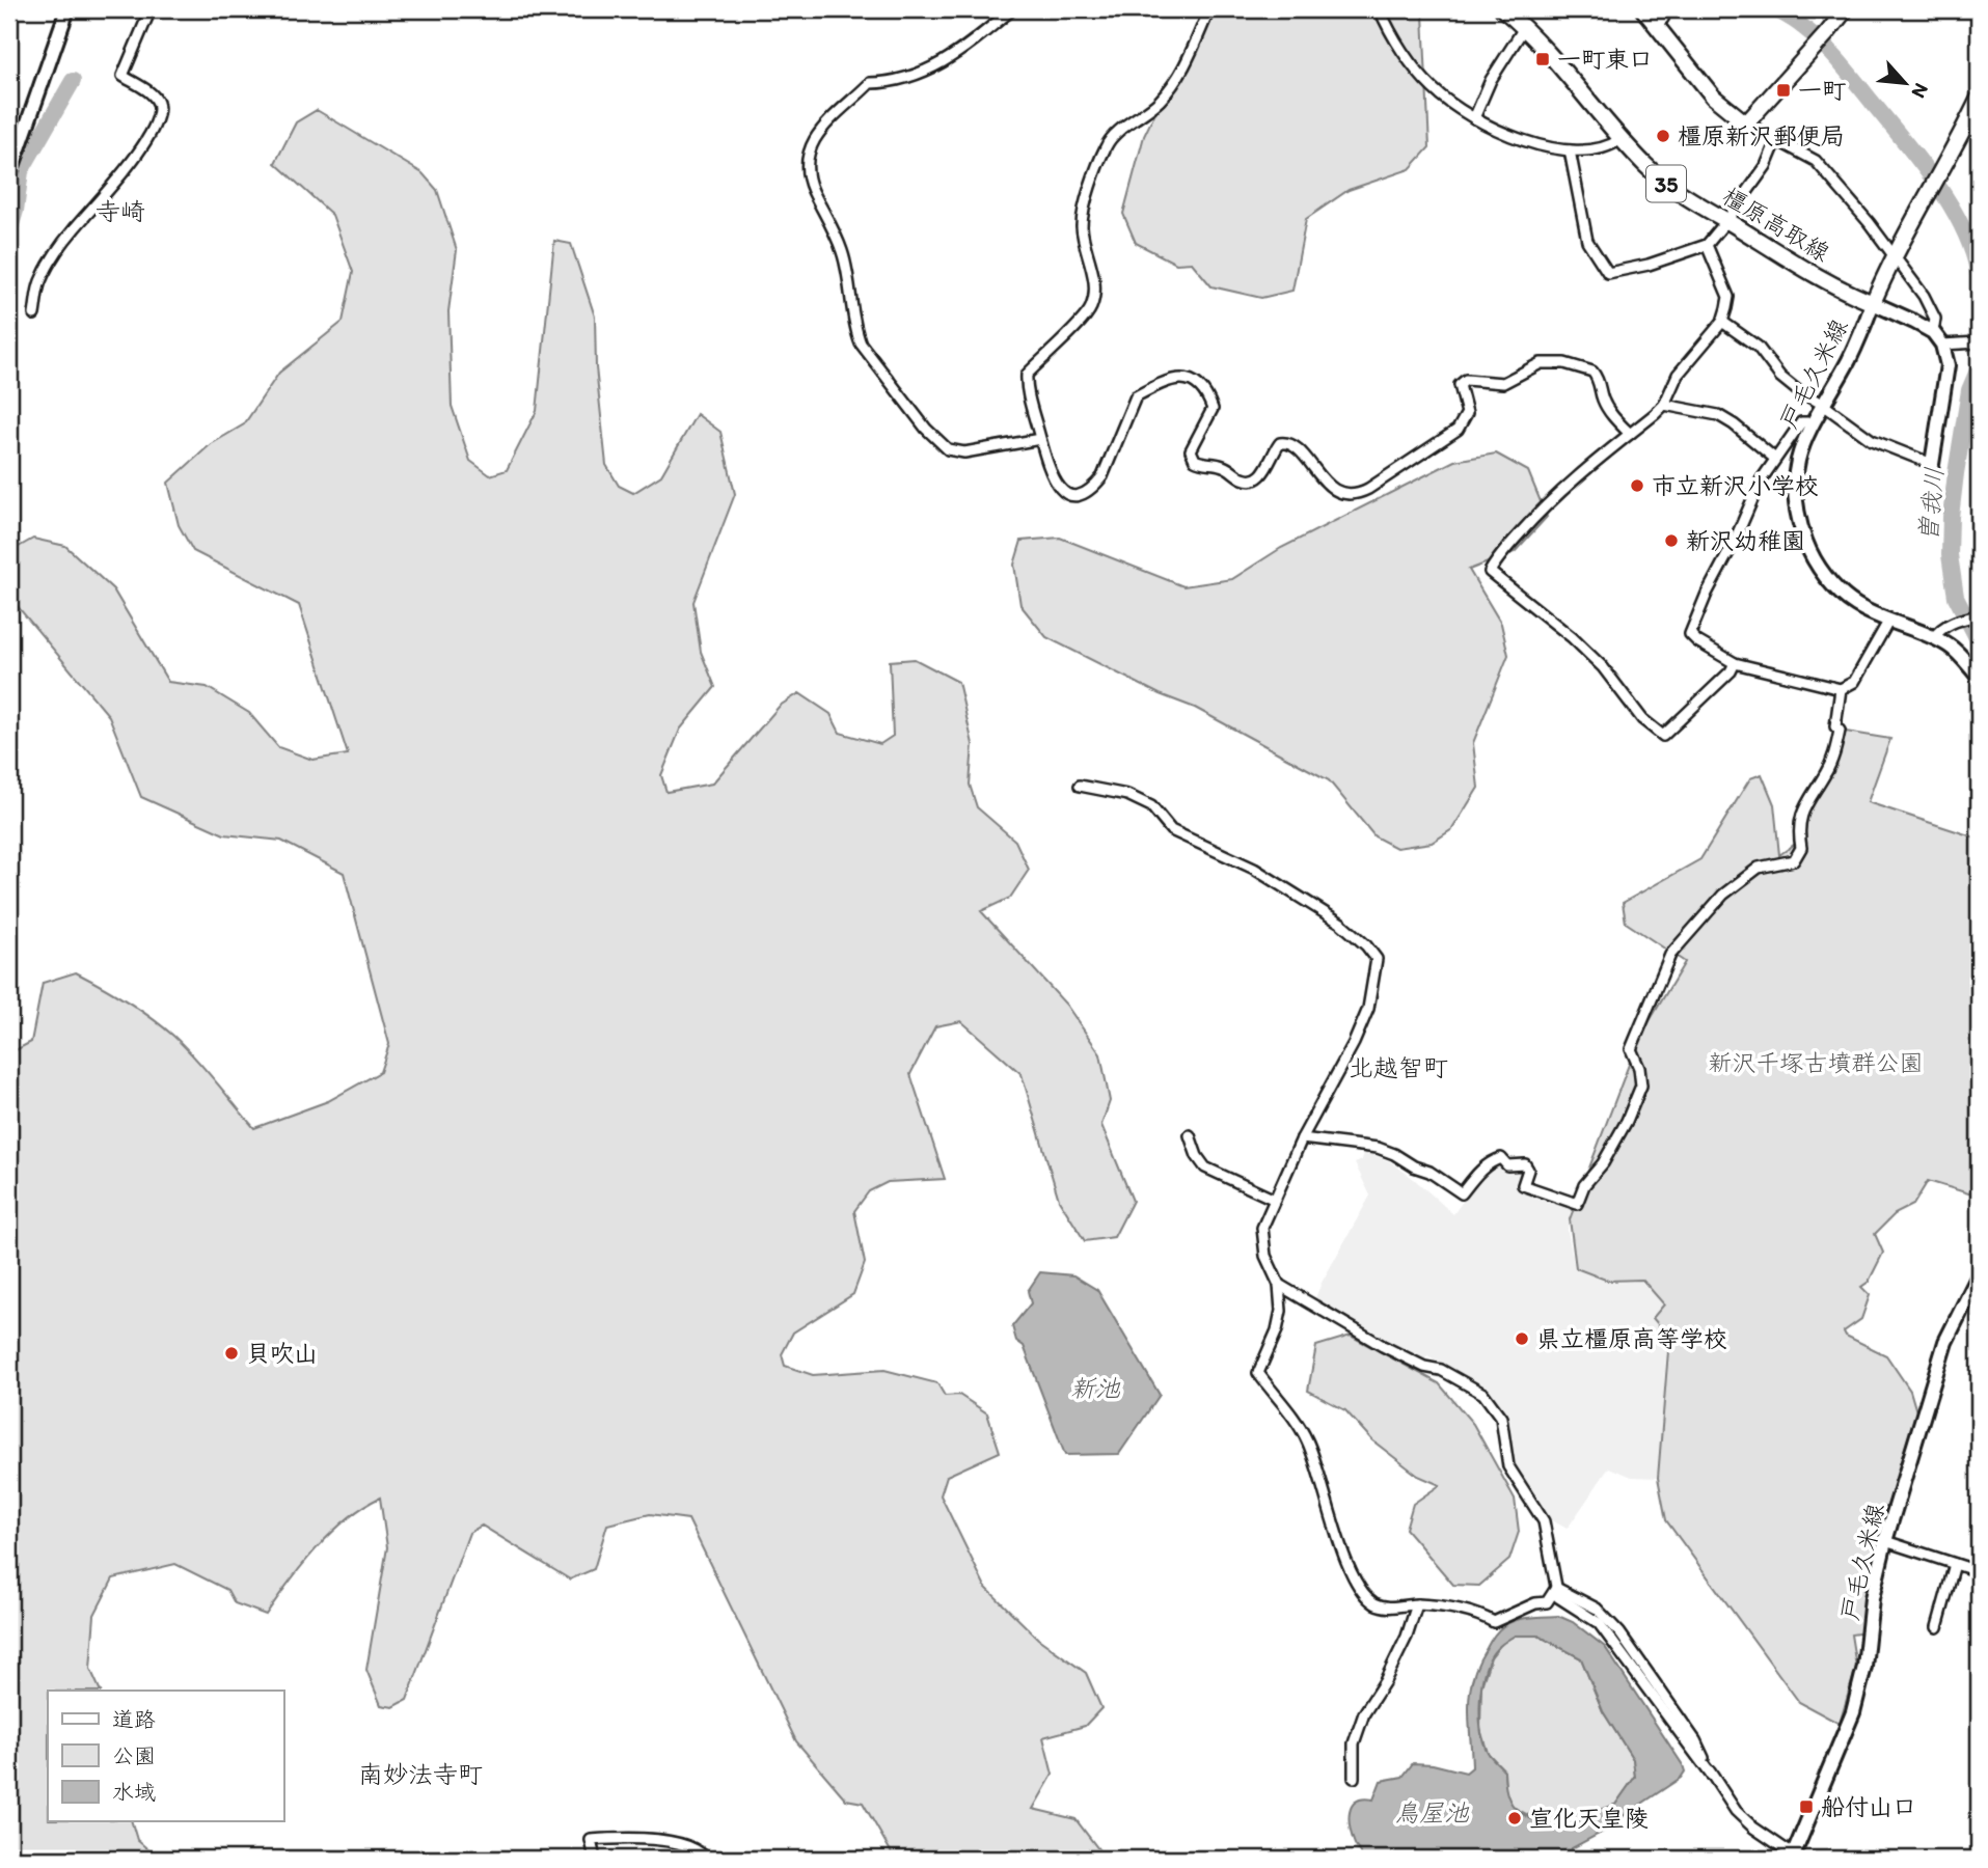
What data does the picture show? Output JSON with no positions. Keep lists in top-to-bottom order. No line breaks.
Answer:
{"streets":{"main road":["35","橿原高取線","戸毛久米線"]},"crossings":[["橿原高取線","戸毛久米線"]],"districts":["寺崎","北越智町","南妙法寺町"],"water":["曽我川","新池","鳥屋池"],"parks":["新沢千塚古墳群公園"],"places":{"transit":["一町東口","一町","船付山口"],"other":["橿原新沢郵便局","市立新沢小学校","新沢幼稚園","県立橿原高等学校","貝吹山","宣化天皇陵"]},"legend":["道路","公園","水域"],"north":"bottom right"}
